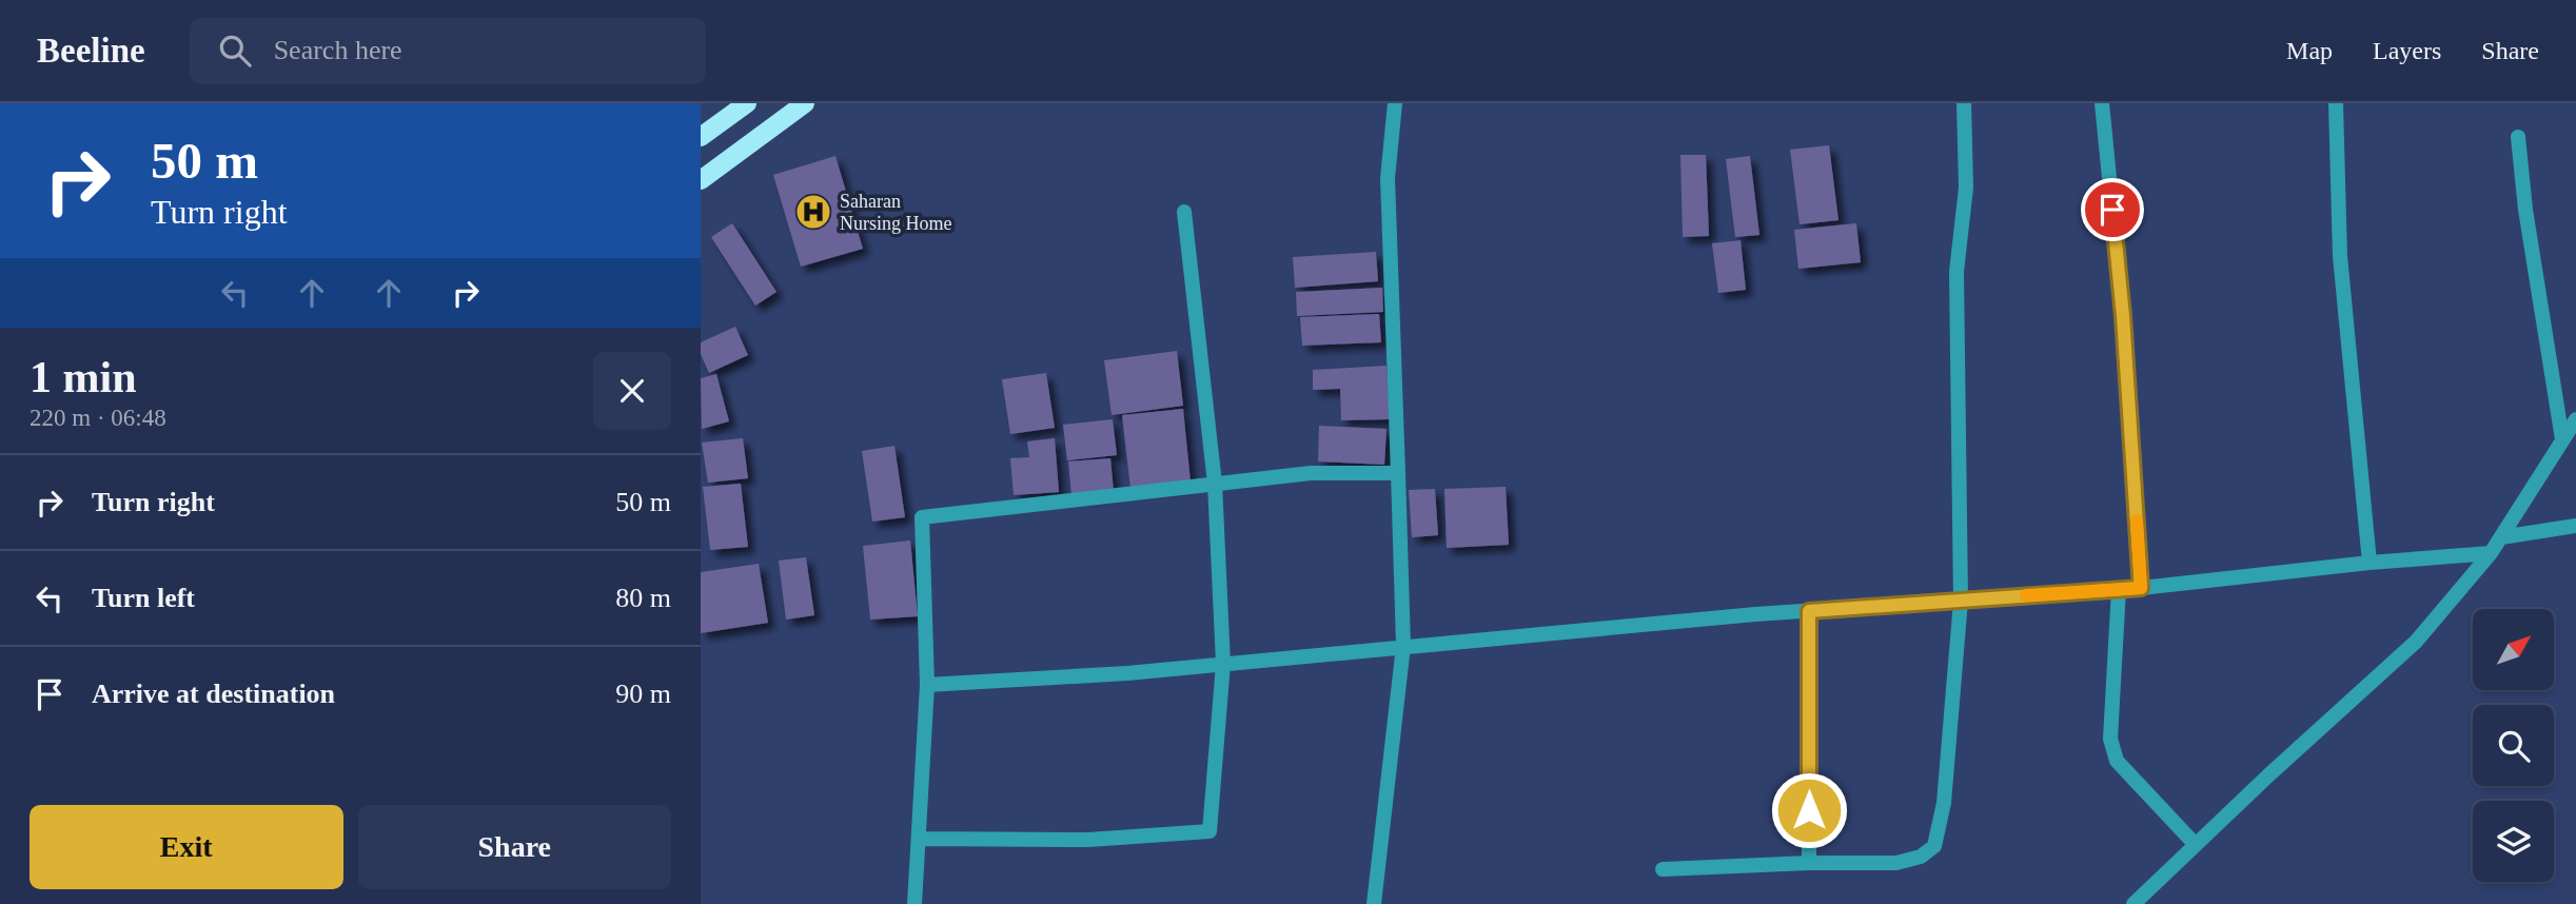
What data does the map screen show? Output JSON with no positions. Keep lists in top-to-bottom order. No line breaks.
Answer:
{"places":{"hospital":["Saharan Nursing Home"]},"north":"top right","page":{"header":"Beeline","search":"Search here","nav":["Map","Layers","Share"],"turn":["50 m","Turn right"],"heading":["1 min","220 m · 06:48"],"list":[{"name":"Turn right","value":"50 m"},{"name":"Turn left","value":"80 m"},{"name":"Arrive at destination","value":"90 m"}],"buttons":["Exit","Share"]}}
